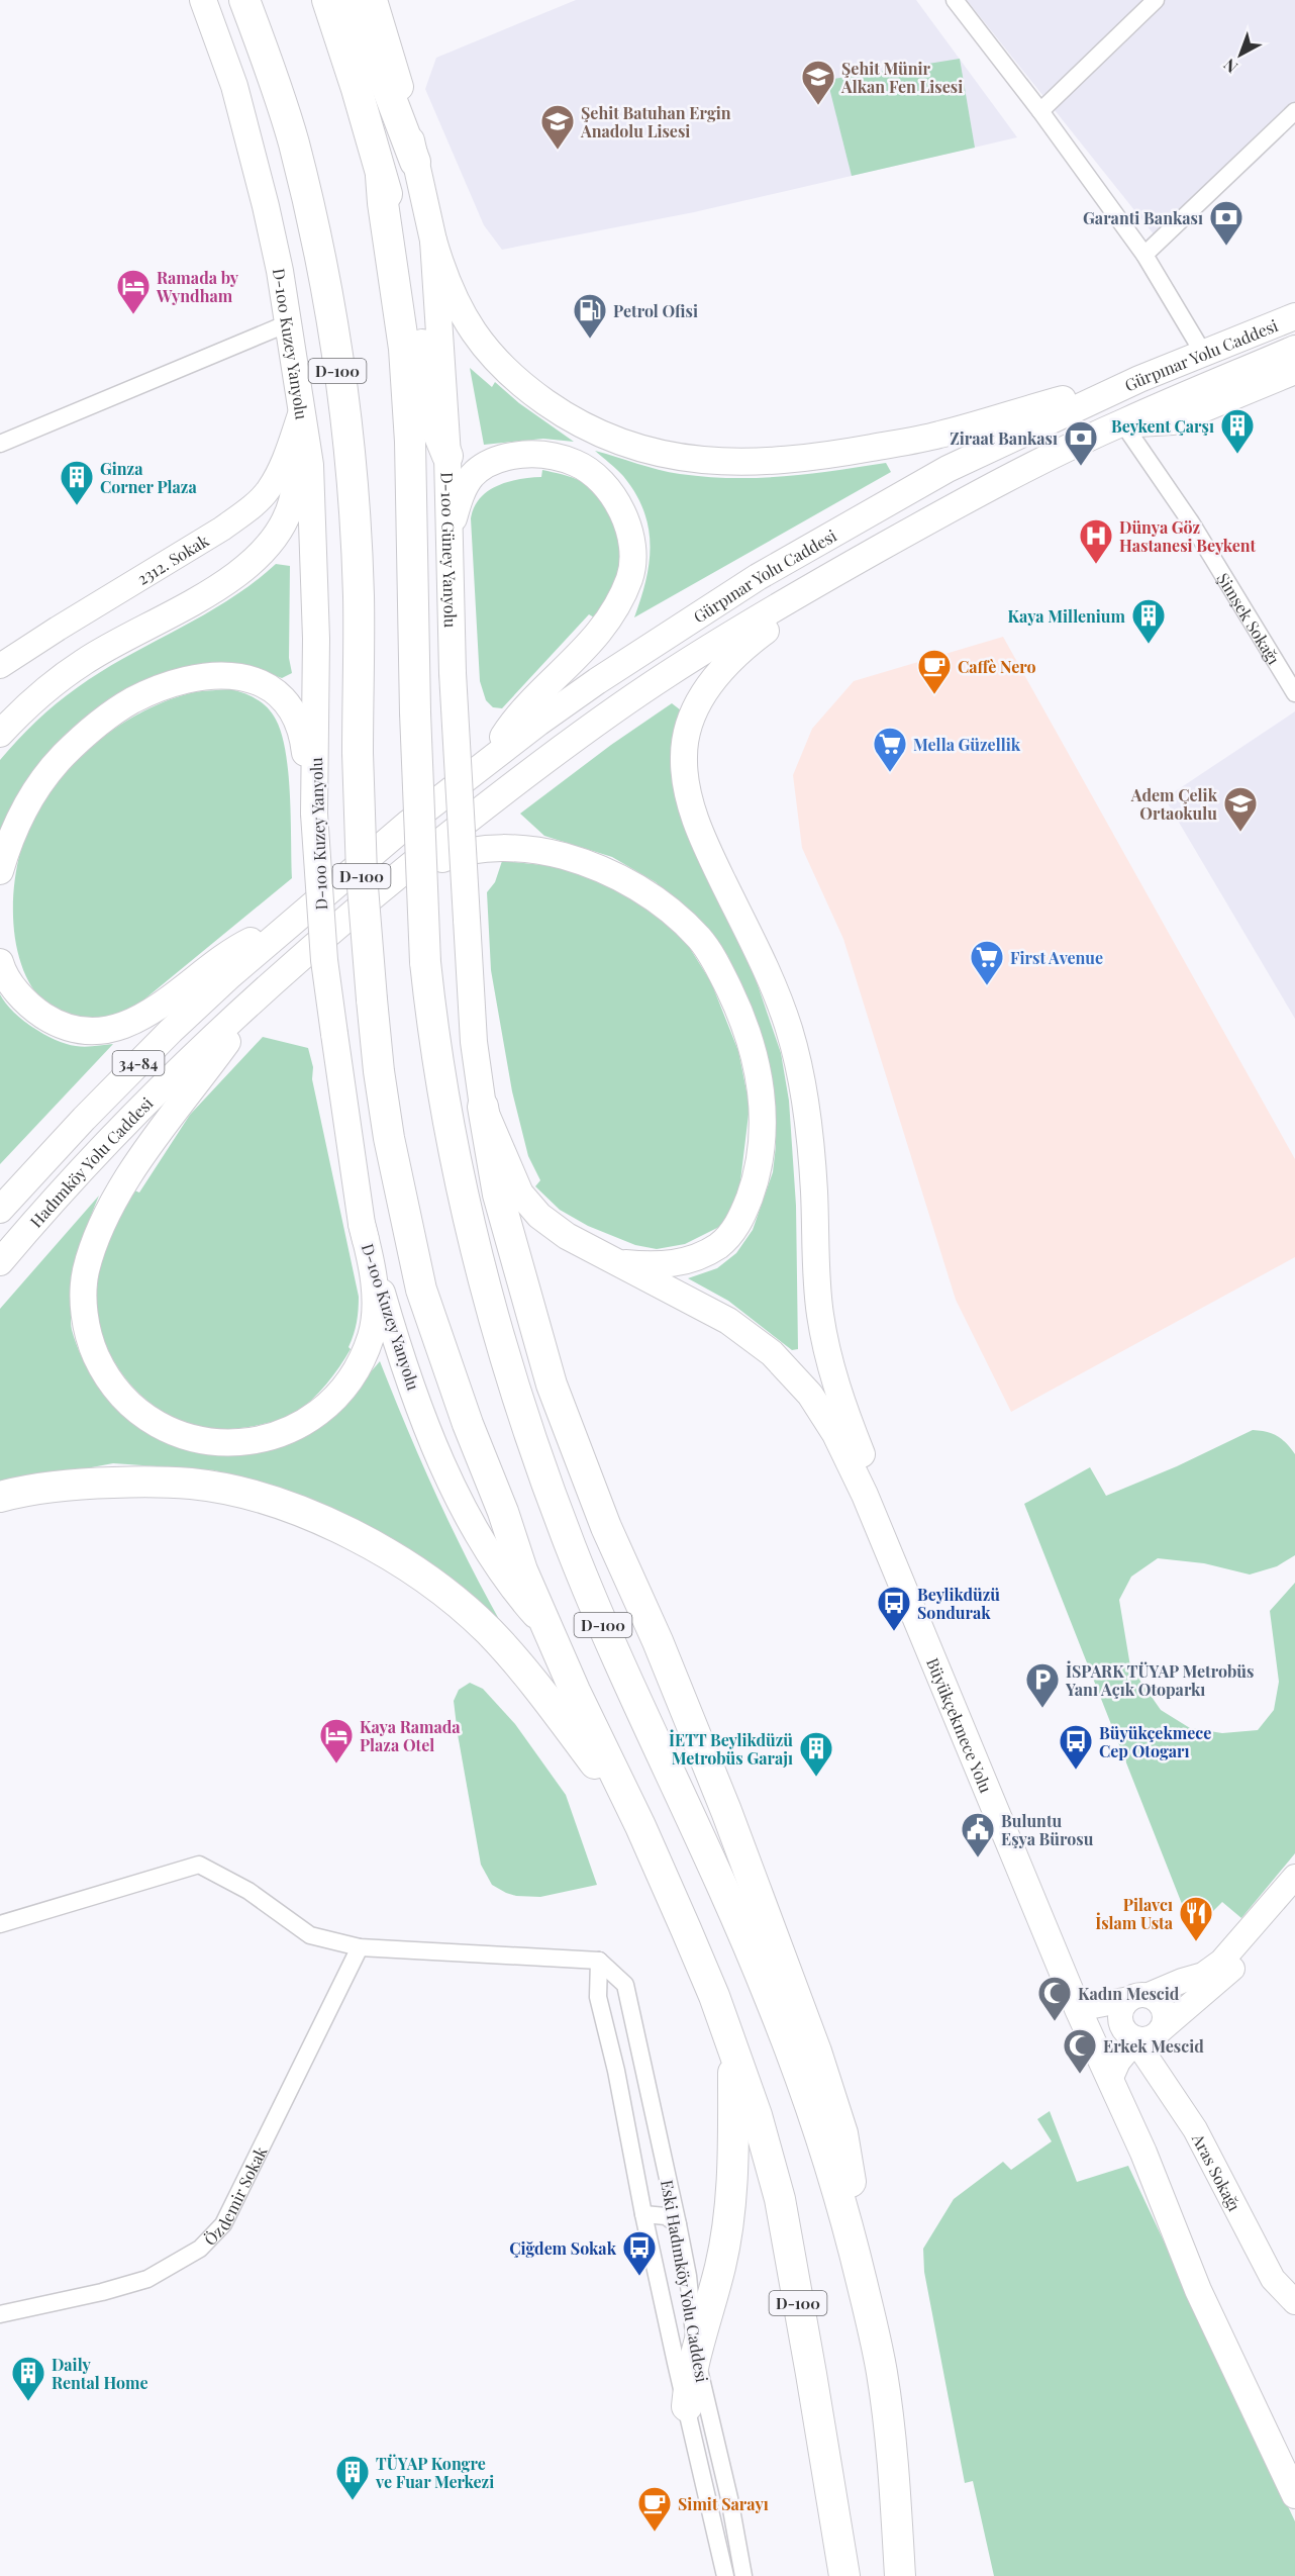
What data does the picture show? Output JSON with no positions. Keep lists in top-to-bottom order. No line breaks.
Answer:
{"streets":{"highway":["D-100"],"main road":["D-100 Kuzey Yanyolu","Gürpınar Yolu Caddesi","D-100 Güney Yanyolu","34-84","Hadımköy Yolu Caddesi","Büyükçekmece Yolu"],"street":["2312. Sokak","Şimşek Sokağı","Aras Sokağı","Özdemir Sokak","Eski Hadımköy Yolu Caddesi"]},"crossings":[["D-100 Kuzey Yanyolu","D-100"],["D-100 Kuzey Yanyolu","2312. Sokak"],["Gürpınar Yolu Caddesi","Şimşek Sokağı"],["Gürpınar Yolu Caddesi","34-84"],["Gürpınar Yolu Caddesi","Hadımköy Yolu Caddesi"],["D-100 Güney Yanyolu","Büyükçekmece Yolu"],["34-84","Hadımköy Yolu Caddesi"]],"places":{"school or university":["Şehit Münir Alkan Fen Lisesi","Şehit Batuhan Ergin Anadolu Lisesi","Adem Çelik Ortaokulu"],"bank":["Garanti Bankası","Ziraat Bankası"],"hotel":["Ramada by Wyndham","Kaya Ramada Plaza Otel"],"fuel station":["Petrol Ofisi"],"building":["Beykent Çarşı","Ginza Corner Plaza","Kaya Millenium","İETT Beylikdüzü Metrobüs Garajı","Daily Rental Home","TÜYAP Kongre ve Fuar Merkezi"],"hospital":["Dünya Göz Hastanesi Beykent"],"cafe":["Caffè Nero","Simit Sarayı"],"supermarket":["Mella Güzellik","First Avenue"],"bus stop":["Beylikdüzü Sondurak","Büyükçekmece Cep Otogarı","Çiğdem Sokak"],"parking":["İSPARK TÜYAP Metrobüs Yanı Açık Otoparkı"],"public building":["Buluntu Eşya Bürosu"],"restaurant":["Pilavcı İslam Usta"],"mosque":["Kadın Mescid","Erkek Mescid"]},"north":"bottom left"}
